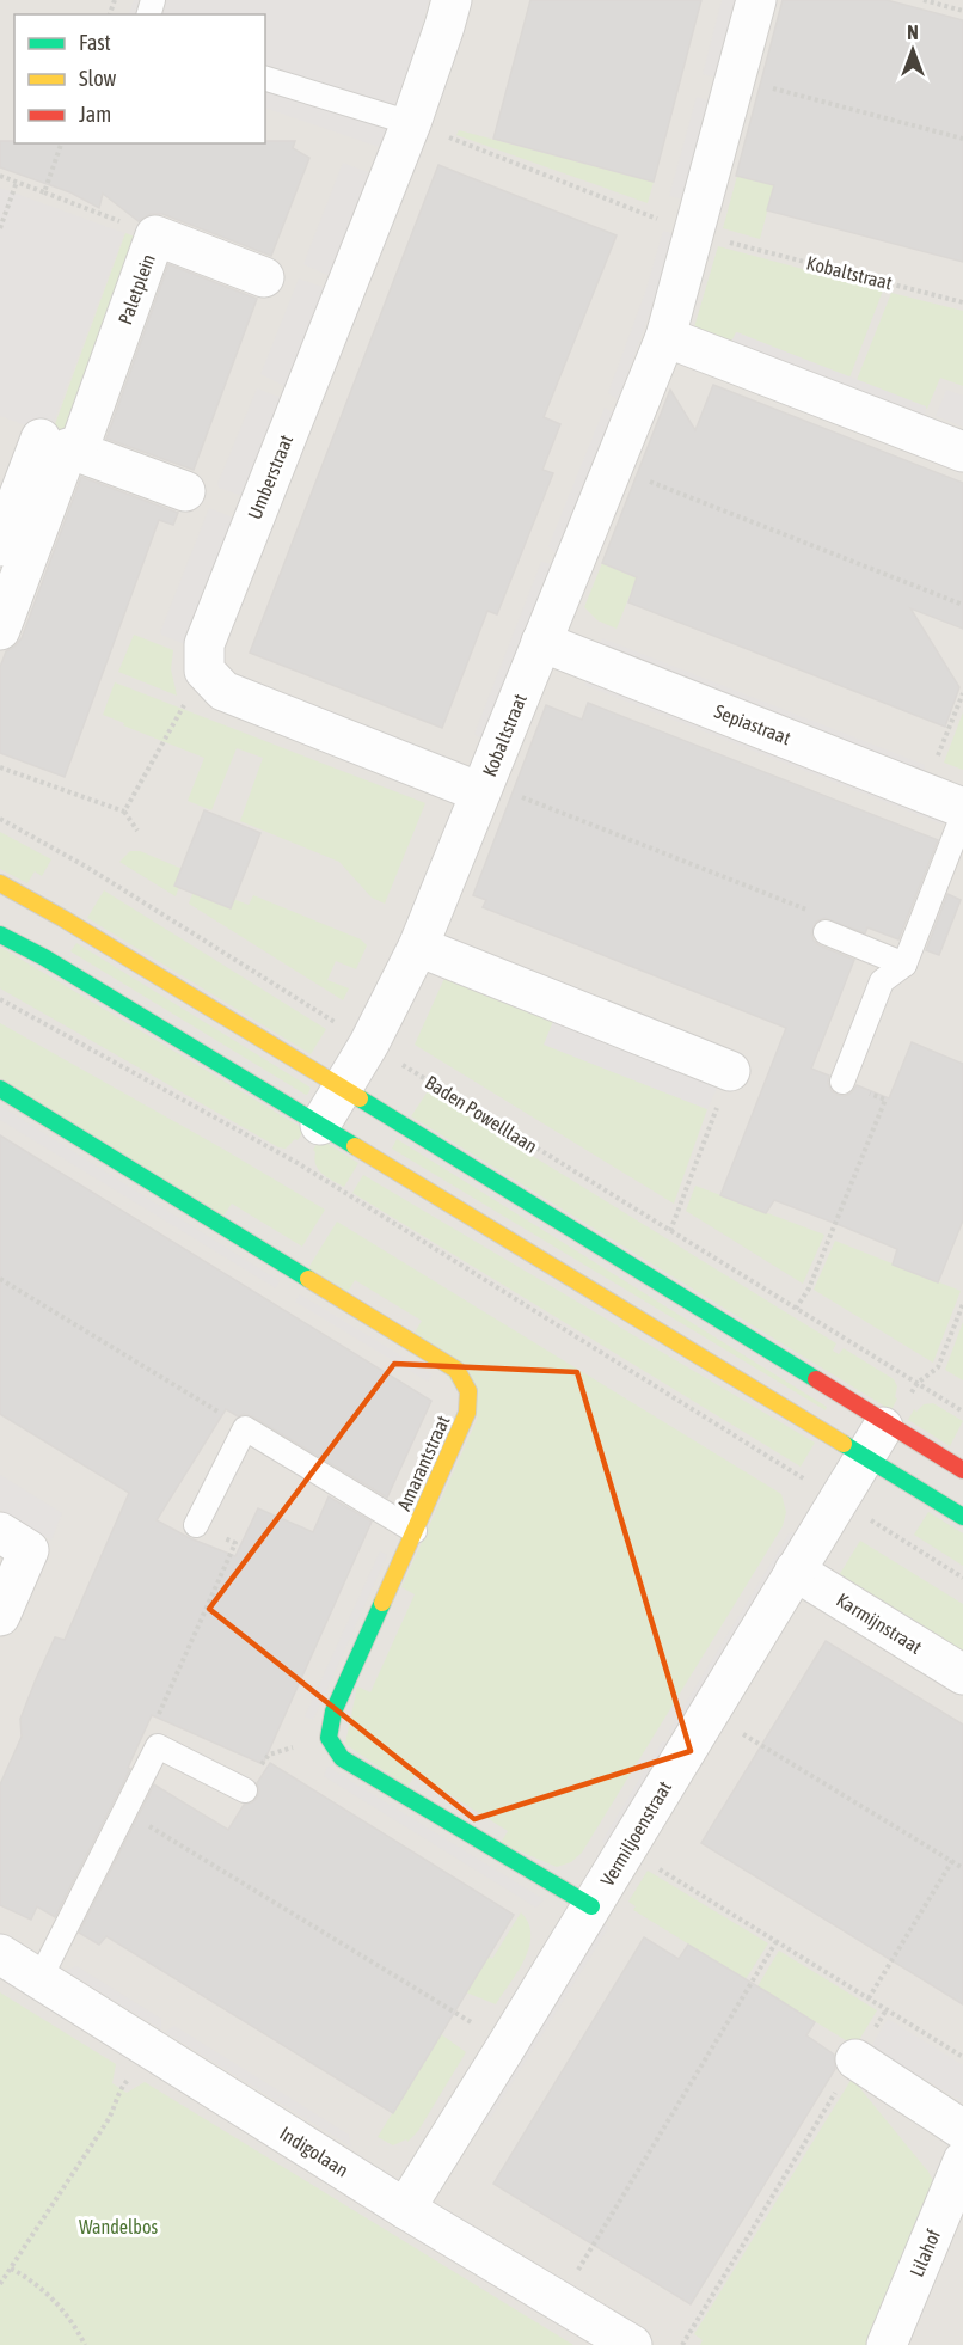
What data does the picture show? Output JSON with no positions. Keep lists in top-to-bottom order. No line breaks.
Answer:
{"streets":{"street":["Kobaltstraat","Paletplein","Umberstraat","Sepiastraat","Amarantstraat","Karmijnstraat","Vermiljoenstraat","Indigolaan","Lilahof"],"path":["Baden Powelllaan"]},"crossings":[["Kobaltstraat","Sepiastraat"],["Kobaltstraat","Baden Powelllaan"],["Karmijnstraat","Vermiljoenstraat"],["Vermiljoenstraat","Indigolaan"]],"parks":["Wandelbos"],"legend":["Fast","Slow","Jam"],"north":"top"}
